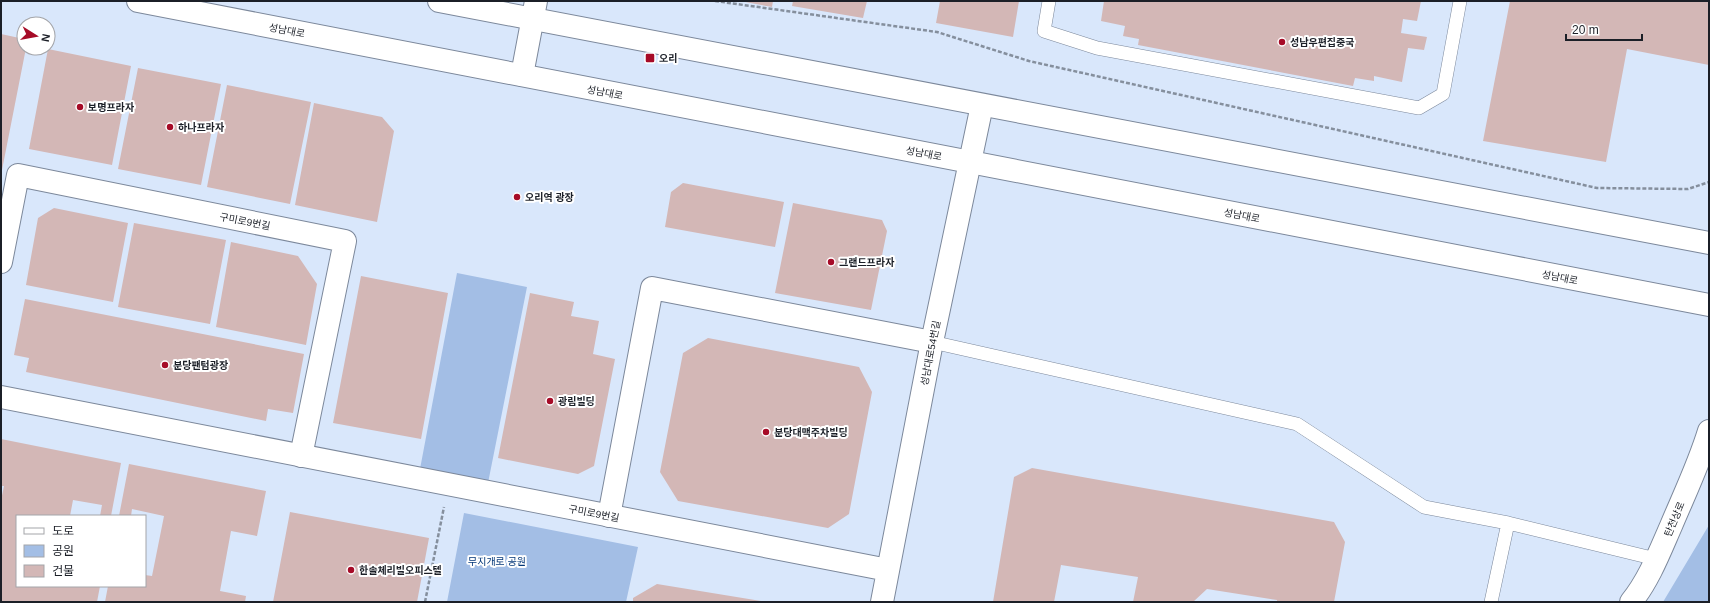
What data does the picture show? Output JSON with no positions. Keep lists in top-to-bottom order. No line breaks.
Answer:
{"streets":{"main road":["성남대로","구미로9번길","성남대로54번길","탄천상로"]},"crossings":[["성남대로","성남대로54번길"],["구미로9번길","성남대로54번길"]],"parks":["무지개로 공원"],"places":{"other":["성남우편집중국","보명프라자","하나프라자","오리역 광장","그랜드프라자","분당팬텀광장","광림빌딩","분당대맥주차빌딩","한솔체리빌오피스텔"],"transit":["오리"]},"legend":["도로","공원","건물"],"scale_bar":"20 m","north":"right"}
